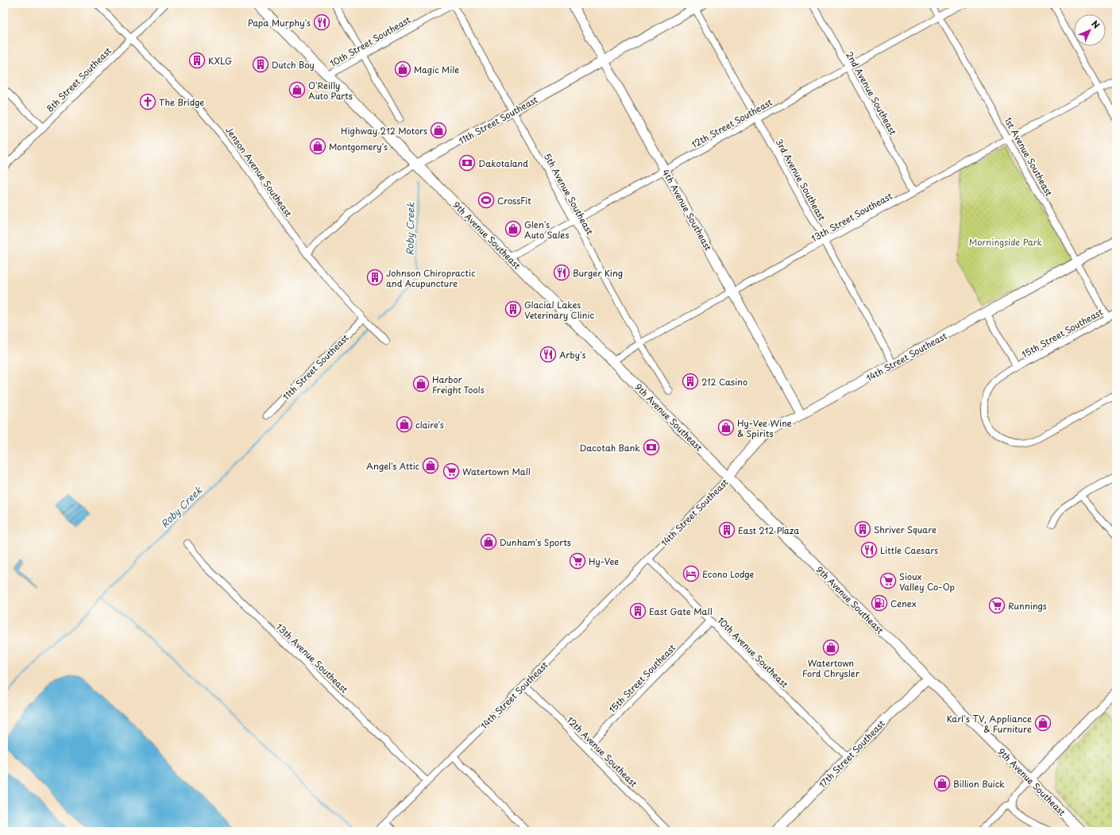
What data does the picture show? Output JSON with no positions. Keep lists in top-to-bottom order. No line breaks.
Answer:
{"streets":{"main road":["9th Avenue Southeast"],"street":["10th Street Southeast","8th Street Southeast","2nd Avenue Southeast","11th Street Southeast","12th Street Southeast","1st Avenue Southeast","Jenson Avenue Southeast","3rd Avenue Southeast","5th Avenue Southeast","4th Avenue Southeast","13th Street Southeast","15th Street Southeast","14th Street Southeast","10th Avenue Southeast","13th Avenue Southeast","12th Avenue Southeast","17th Street Southeast"]},"crossings":[["10th Street Southeast","5th Avenue Southeast"],["10th Street Southeast","9th Avenue Southeast"],["8th Street Southeast","Jenson Avenue Southeast"],["2nd Avenue Southeast","12th Street Southeast"],["2nd Avenue Southeast","13th Street Southeast"],["11th Street Southeast","Jenson Avenue Southeast"],["11th Street Southeast","3rd Avenue Southeast"],["11th Street Southeast","5th Avenue Southeast"],["11th Street Southeast","4th Avenue Southeast"],["11th Street Southeast","9th Avenue Southeast"],["12th Street Southeast","1st Avenue Southeast"],["12th Street Southeast","3rd Avenue Southeast"],["12th Street Southeast","5th Avenue Southeast"],["12th Street Southeast","4th Avenue Southeast"],["12th Street Southeast","9th Avenue Southeast"],["1st Avenue Southeast","13th Street Southeast"],["1st Avenue Southeast","15th Street Southeast"],["1st Avenue Southeast","14th Street Southeast"],["3rd Avenue Southeast","13th Street Southeast"],["3rd Avenue Southeast","14th Street Southeast"],["5th Avenue Southeast","13th Street Southeast"],["4th Avenue Southeast","13th Street Southeast"],["4th Avenue Southeast","14th Street Southeast"],["13th Street Southeast","9th Avenue Southeast"],["9th Avenue Southeast","14th Street Southeast"],["9th Avenue Southeast","17th Street Southeast"],["15th Street Southeast","10th Avenue Southeast"],["15th Street Southeast","12th Avenue Southeast"],["14th Street Southeast","10th Avenue Southeast"],["14th Street Southeast","13th Avenue Southeast"],["14th Street Southeast","12th Avenue Southeast"],["10th Avenue Southeast","17th Street Southeast"]],"water":["Roby Creek"],"parks":["Morningside Park"],"places":{"restaurant":["Papa Murphy's","Burger King","Arby's","Little Caesars"],"building":["KXLG","Dutch Boy","Johnson Chiropractic and Acupuncture","Glacial Lakes Veterinary Clinic","212 Casino","Shriver Square","East 212 Plaza","East Gate Mall"],"shop":["Magic Mile","O'Reilly Auto Parts","Highway 212 Motors","Montgomery's","Glen's Auto Sales","Harbor Freight Tools","claire's","Hy-Vee Wine & Spirits","Angel's Attic","Dunham's Sports","Watertown Ford Chrysler","Karl's TV, Appliance & Furniture","Billion Buick"],"church":["The Bridge"],"bank":["Dakotaland","Dacotah Bank"],"sports":["CrossFit"],"supermarket":["Watertown Mall","Hy-Vee","Sioux Valley Co-Op","Runnings"],"hotel":["Econo Lodge"],"fuel station":["Cenex"]},"north":"top right"}
